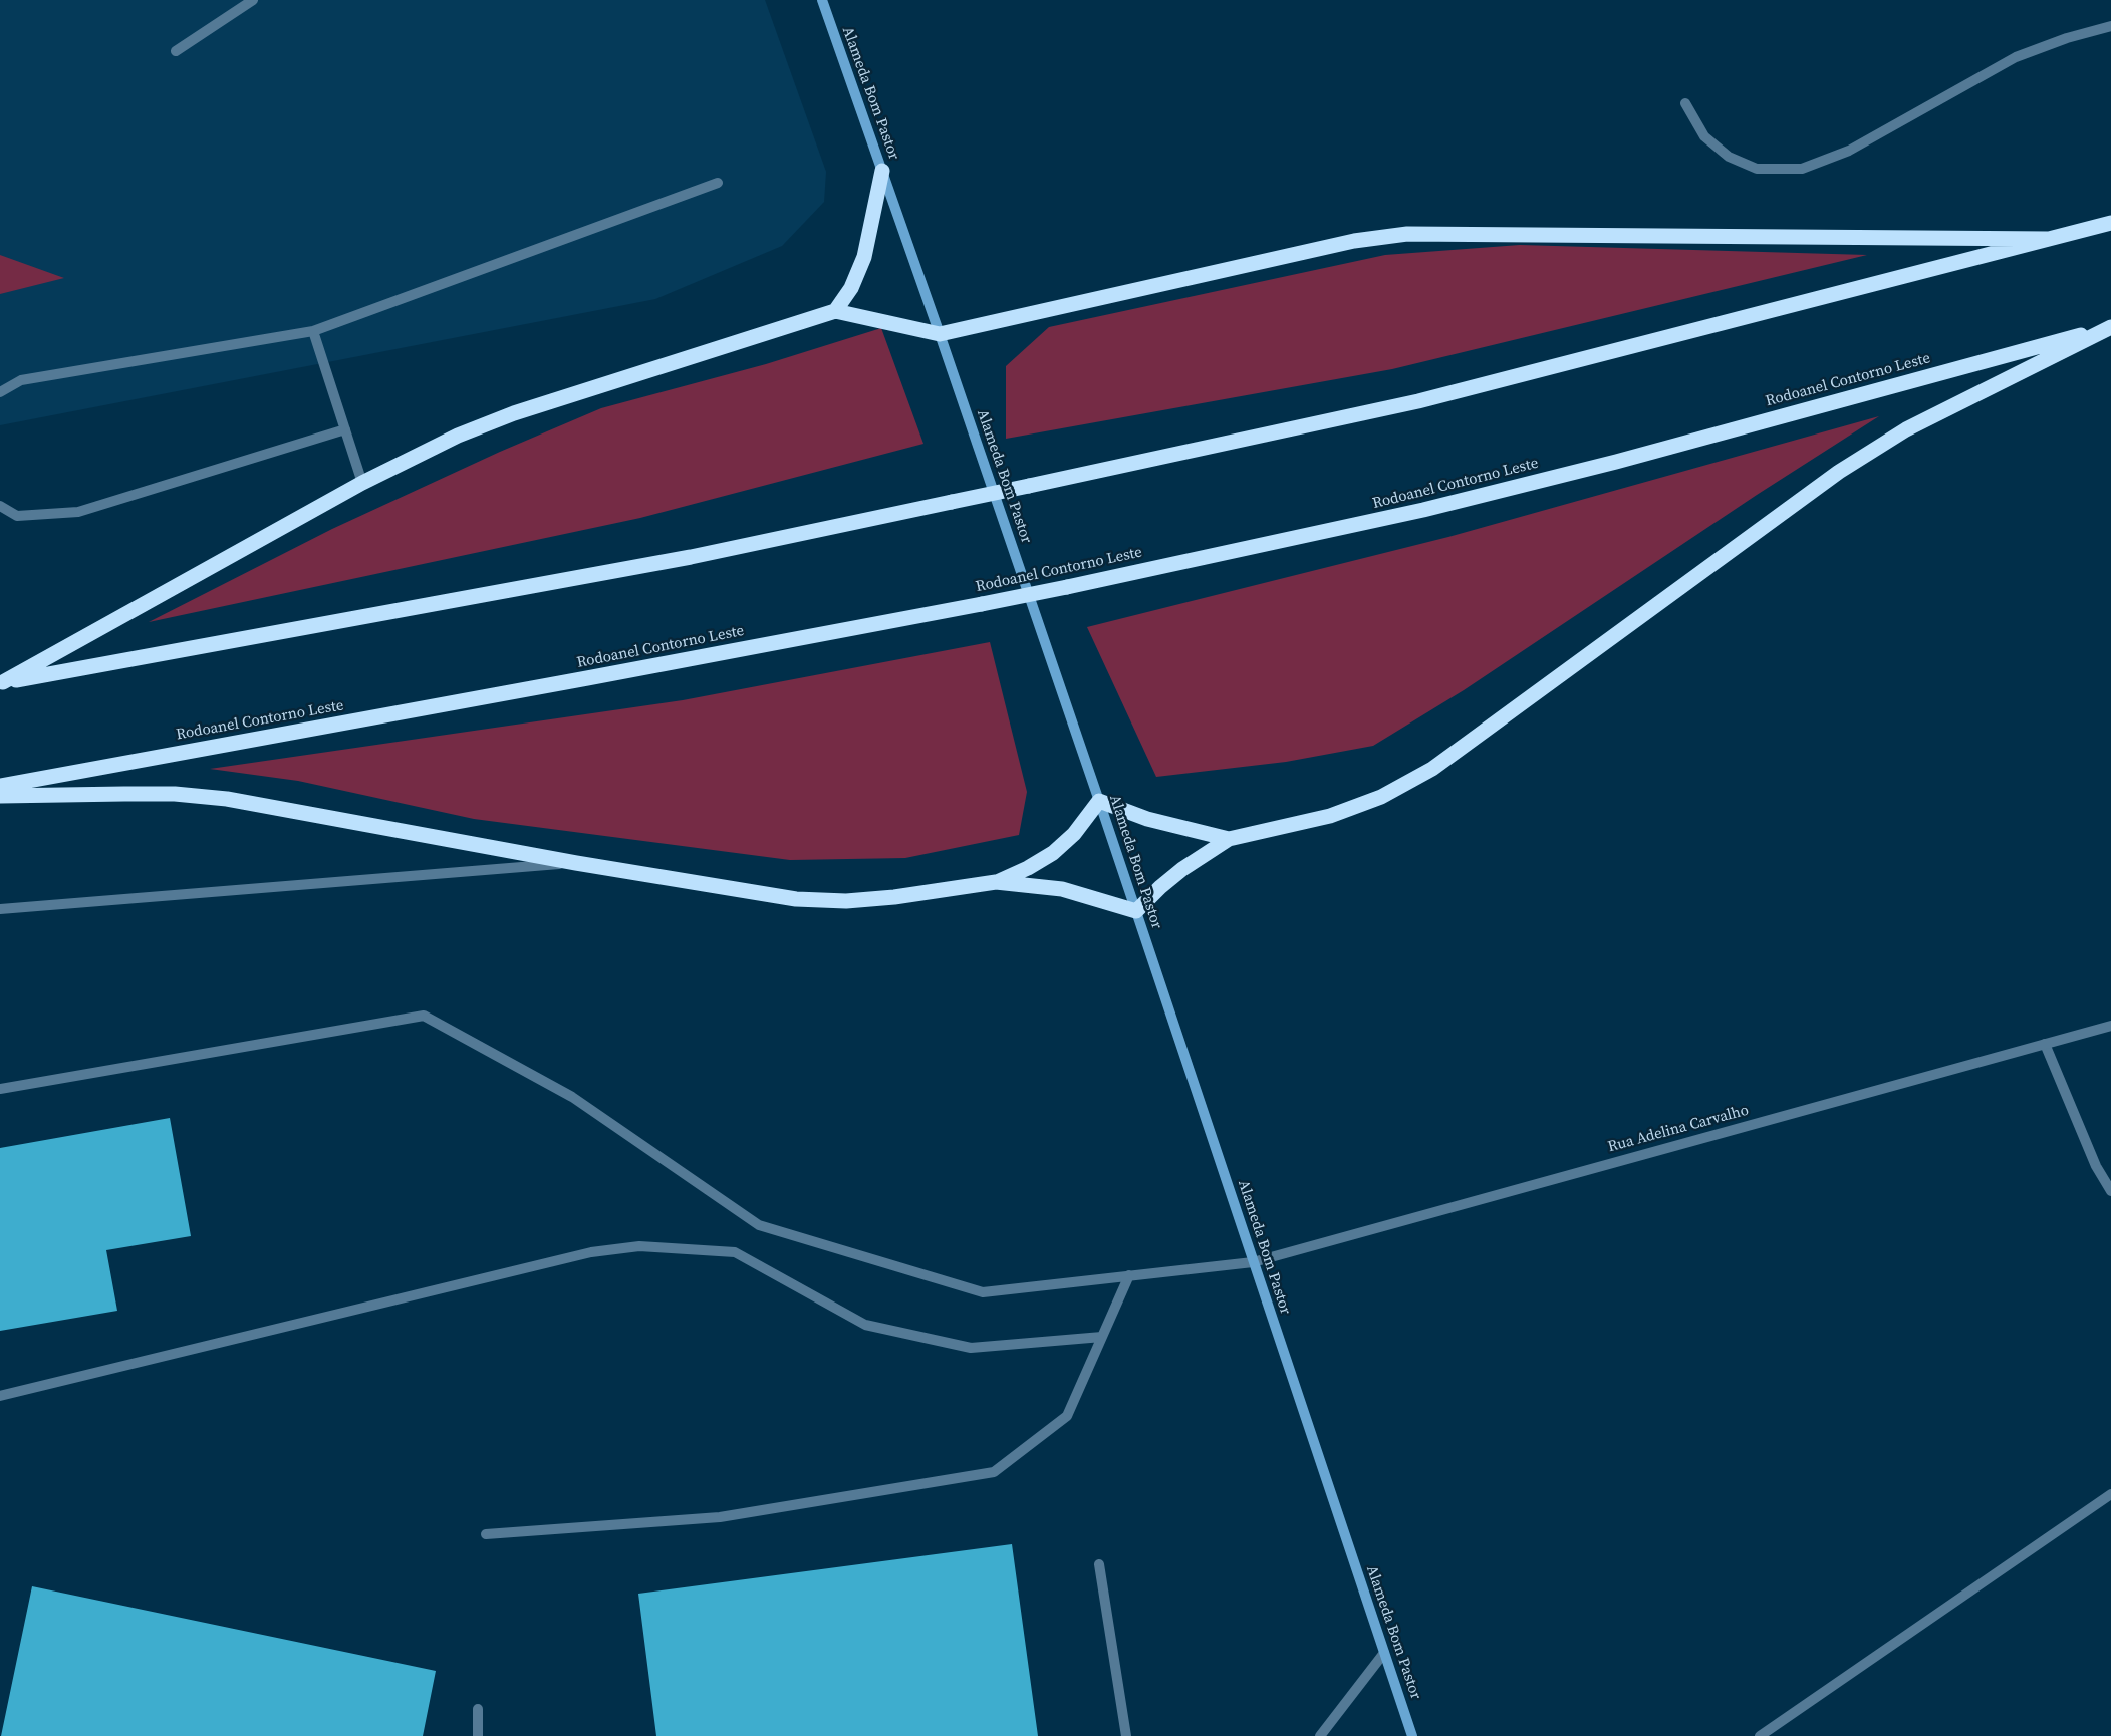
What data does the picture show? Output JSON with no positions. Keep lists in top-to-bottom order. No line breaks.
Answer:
{"streets":{"highway":["Rodoanel Contorno Leste"],"main road":["Alameda Bom Pastor"],"street":["Rua Adelina Carvalho"]},"crossings":[["Alameda Bom Pastor","Rua Adelina Carvalho"]]}
